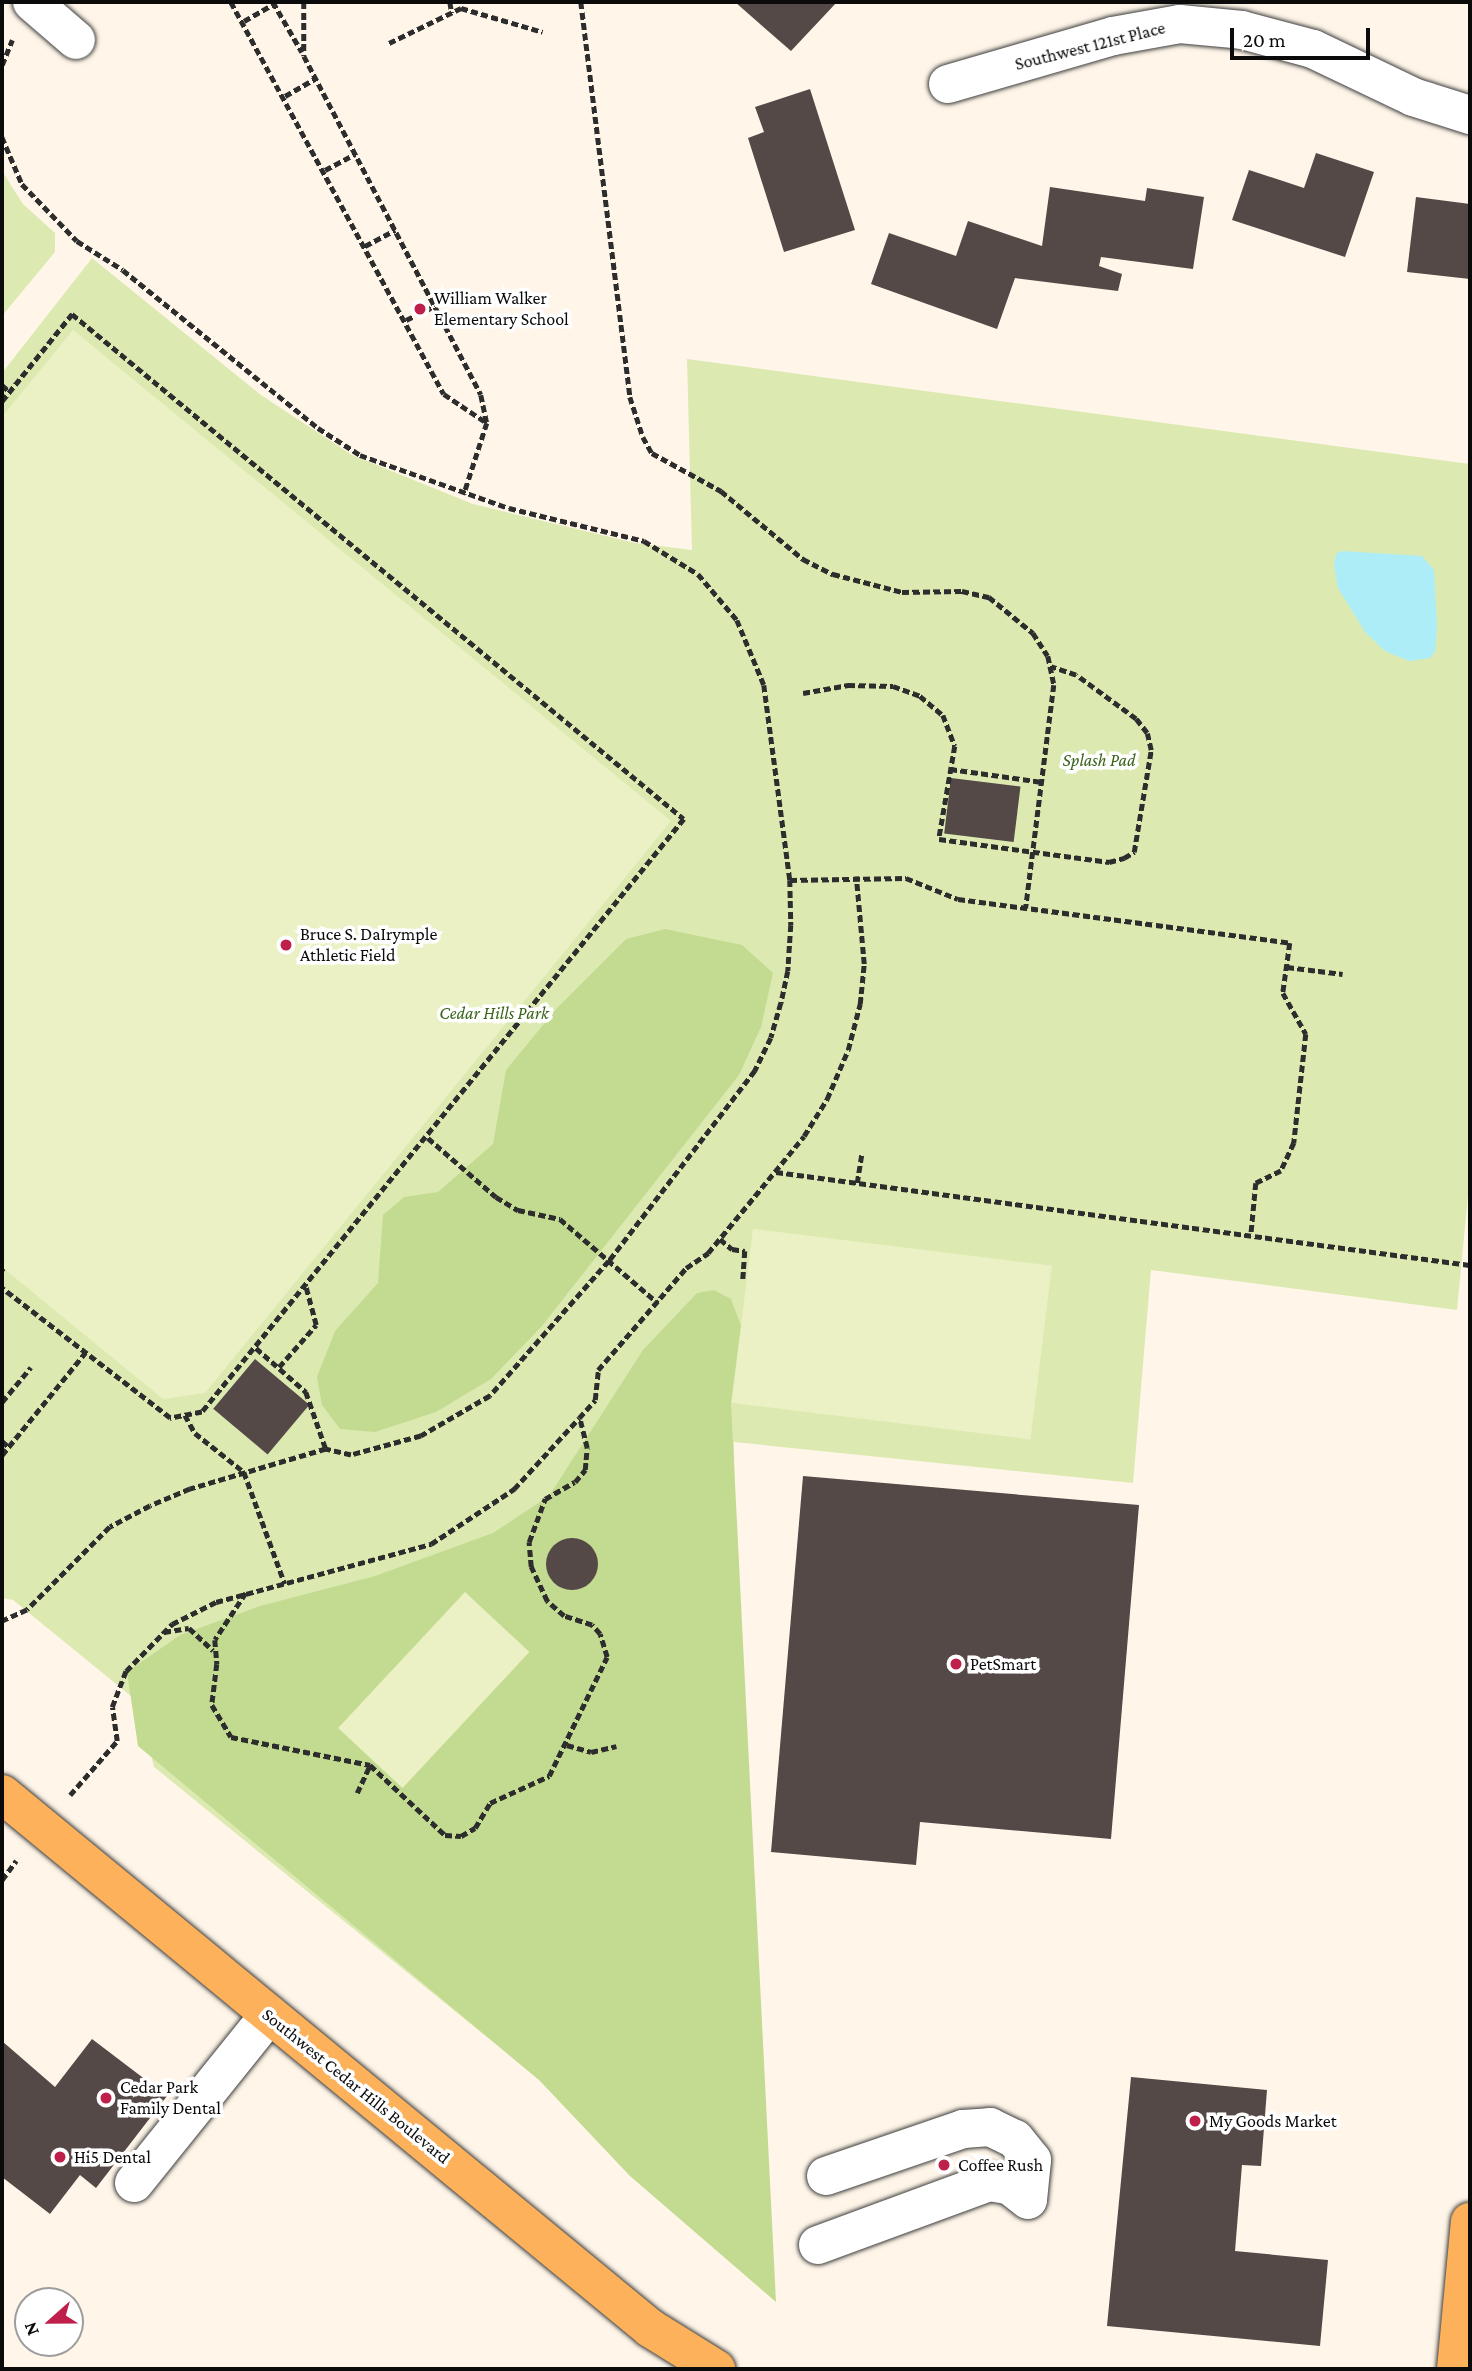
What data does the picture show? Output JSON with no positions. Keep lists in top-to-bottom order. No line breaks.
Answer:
{"streets":{"main road":["Southwest Cedar Hills Boulevard"],"street":["Southwest 121st Place"]},"parks":["Splash Pad","Cedar Hills Park"],"places":["William Walker Elementary School","Bruce S. DaIrymple Athletic Field","PetSmart","Cedar Park Family Dental","My Goods Market","Hi5 Dental","Coffee Rush"],"scale_bar":"20 m","north":"left"}
